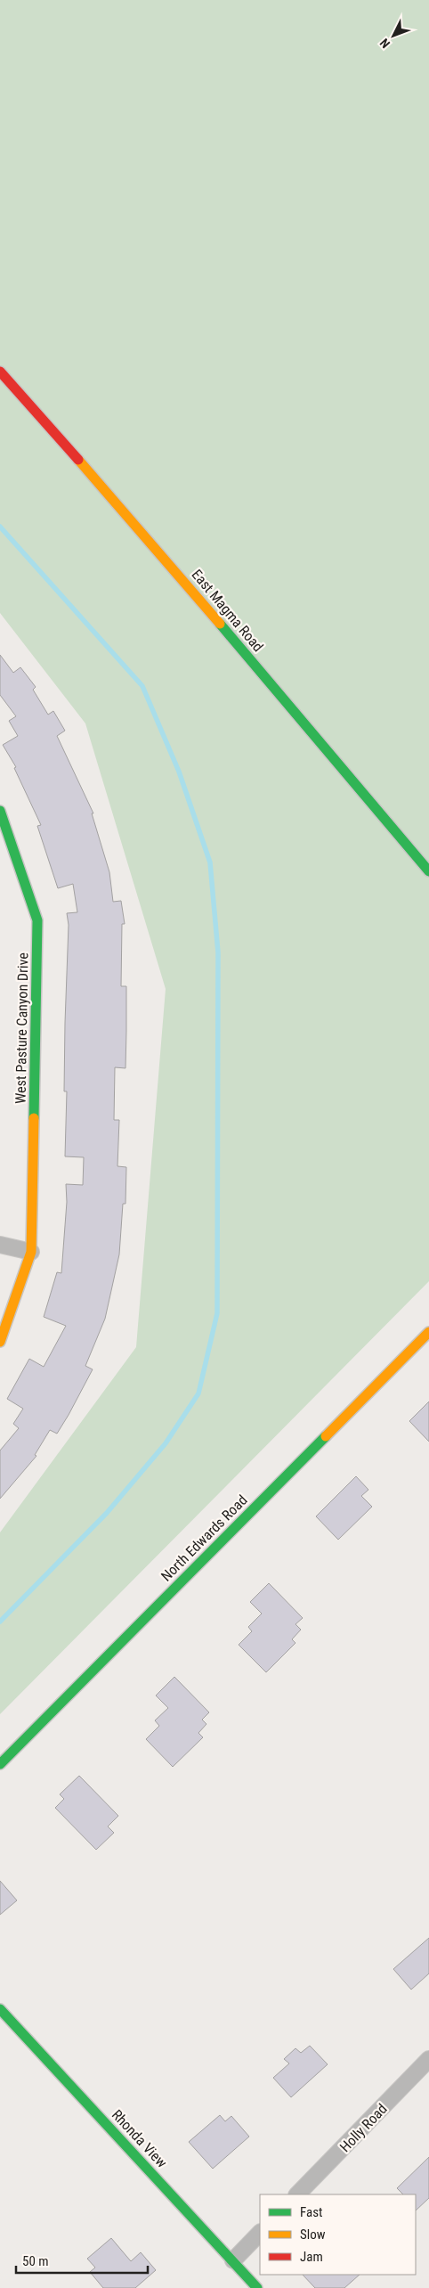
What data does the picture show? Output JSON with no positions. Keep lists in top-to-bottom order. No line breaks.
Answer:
{"streets":{"street":["East Magma Road","West Pasture Canyon Drive","North Edwards Road","Holly Road","Rhonda View"]},"legend":["Fast","Slow","Jam"],"scale_bar":"50 m","north":"bottom left"}
